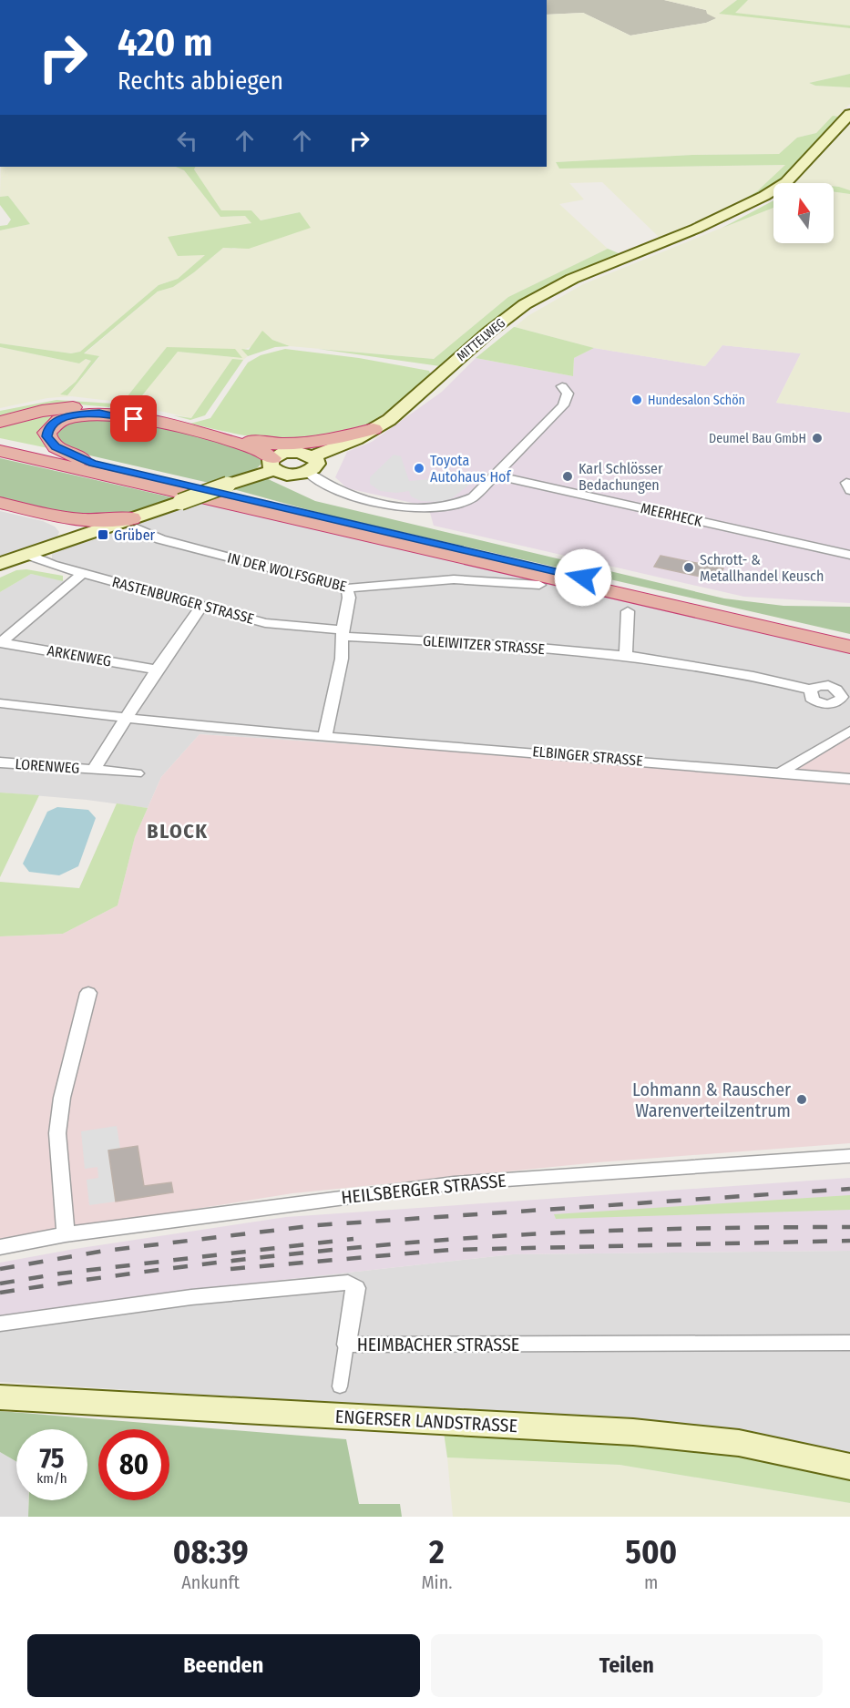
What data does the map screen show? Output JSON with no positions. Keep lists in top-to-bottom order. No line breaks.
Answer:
{"streets":{"main road":["MITTELWEG","ENGERSER LANDSTRASSE"],"street":["MEERHECK","IN DER WOLFSGRUBE","RASTENBURGER STRASSE","GLEIWITZER STRASSE","ARKENWEG","ELBINGER STRASSE","LORENWEG","HEILSBERGER STRASSE","HEIMBACHER STRASSE"]},"crossings":[["RASTENBURGER STRASSE","GLEIWITZER STRASSE"],["RASTENBURGER STRASSE","LORENWEG"],["ARKENWEG","LORENWEG"],["ELBINGER STRASSE","LORENWEG"]],"districts":["BLOCK"],"places":{"other":["Hundesalon Schön","Deumel Bau GmbH","Toyota Autohaus Hof","Karl Schlösser Bedachungen","Schrott- & Metallhandel Keusch","Lohmann & Rauscher Warenverteilzentrum"],"transit":["Grüber"]},"north":"top","page":{"turn":["420 m","Rechts abbiegen"],"speed":"75 km/h","limit":"80","eta":["08:39","Ankunft","2","Min.","500","m"],"buttons":["Beenden","Teilen"]}}
